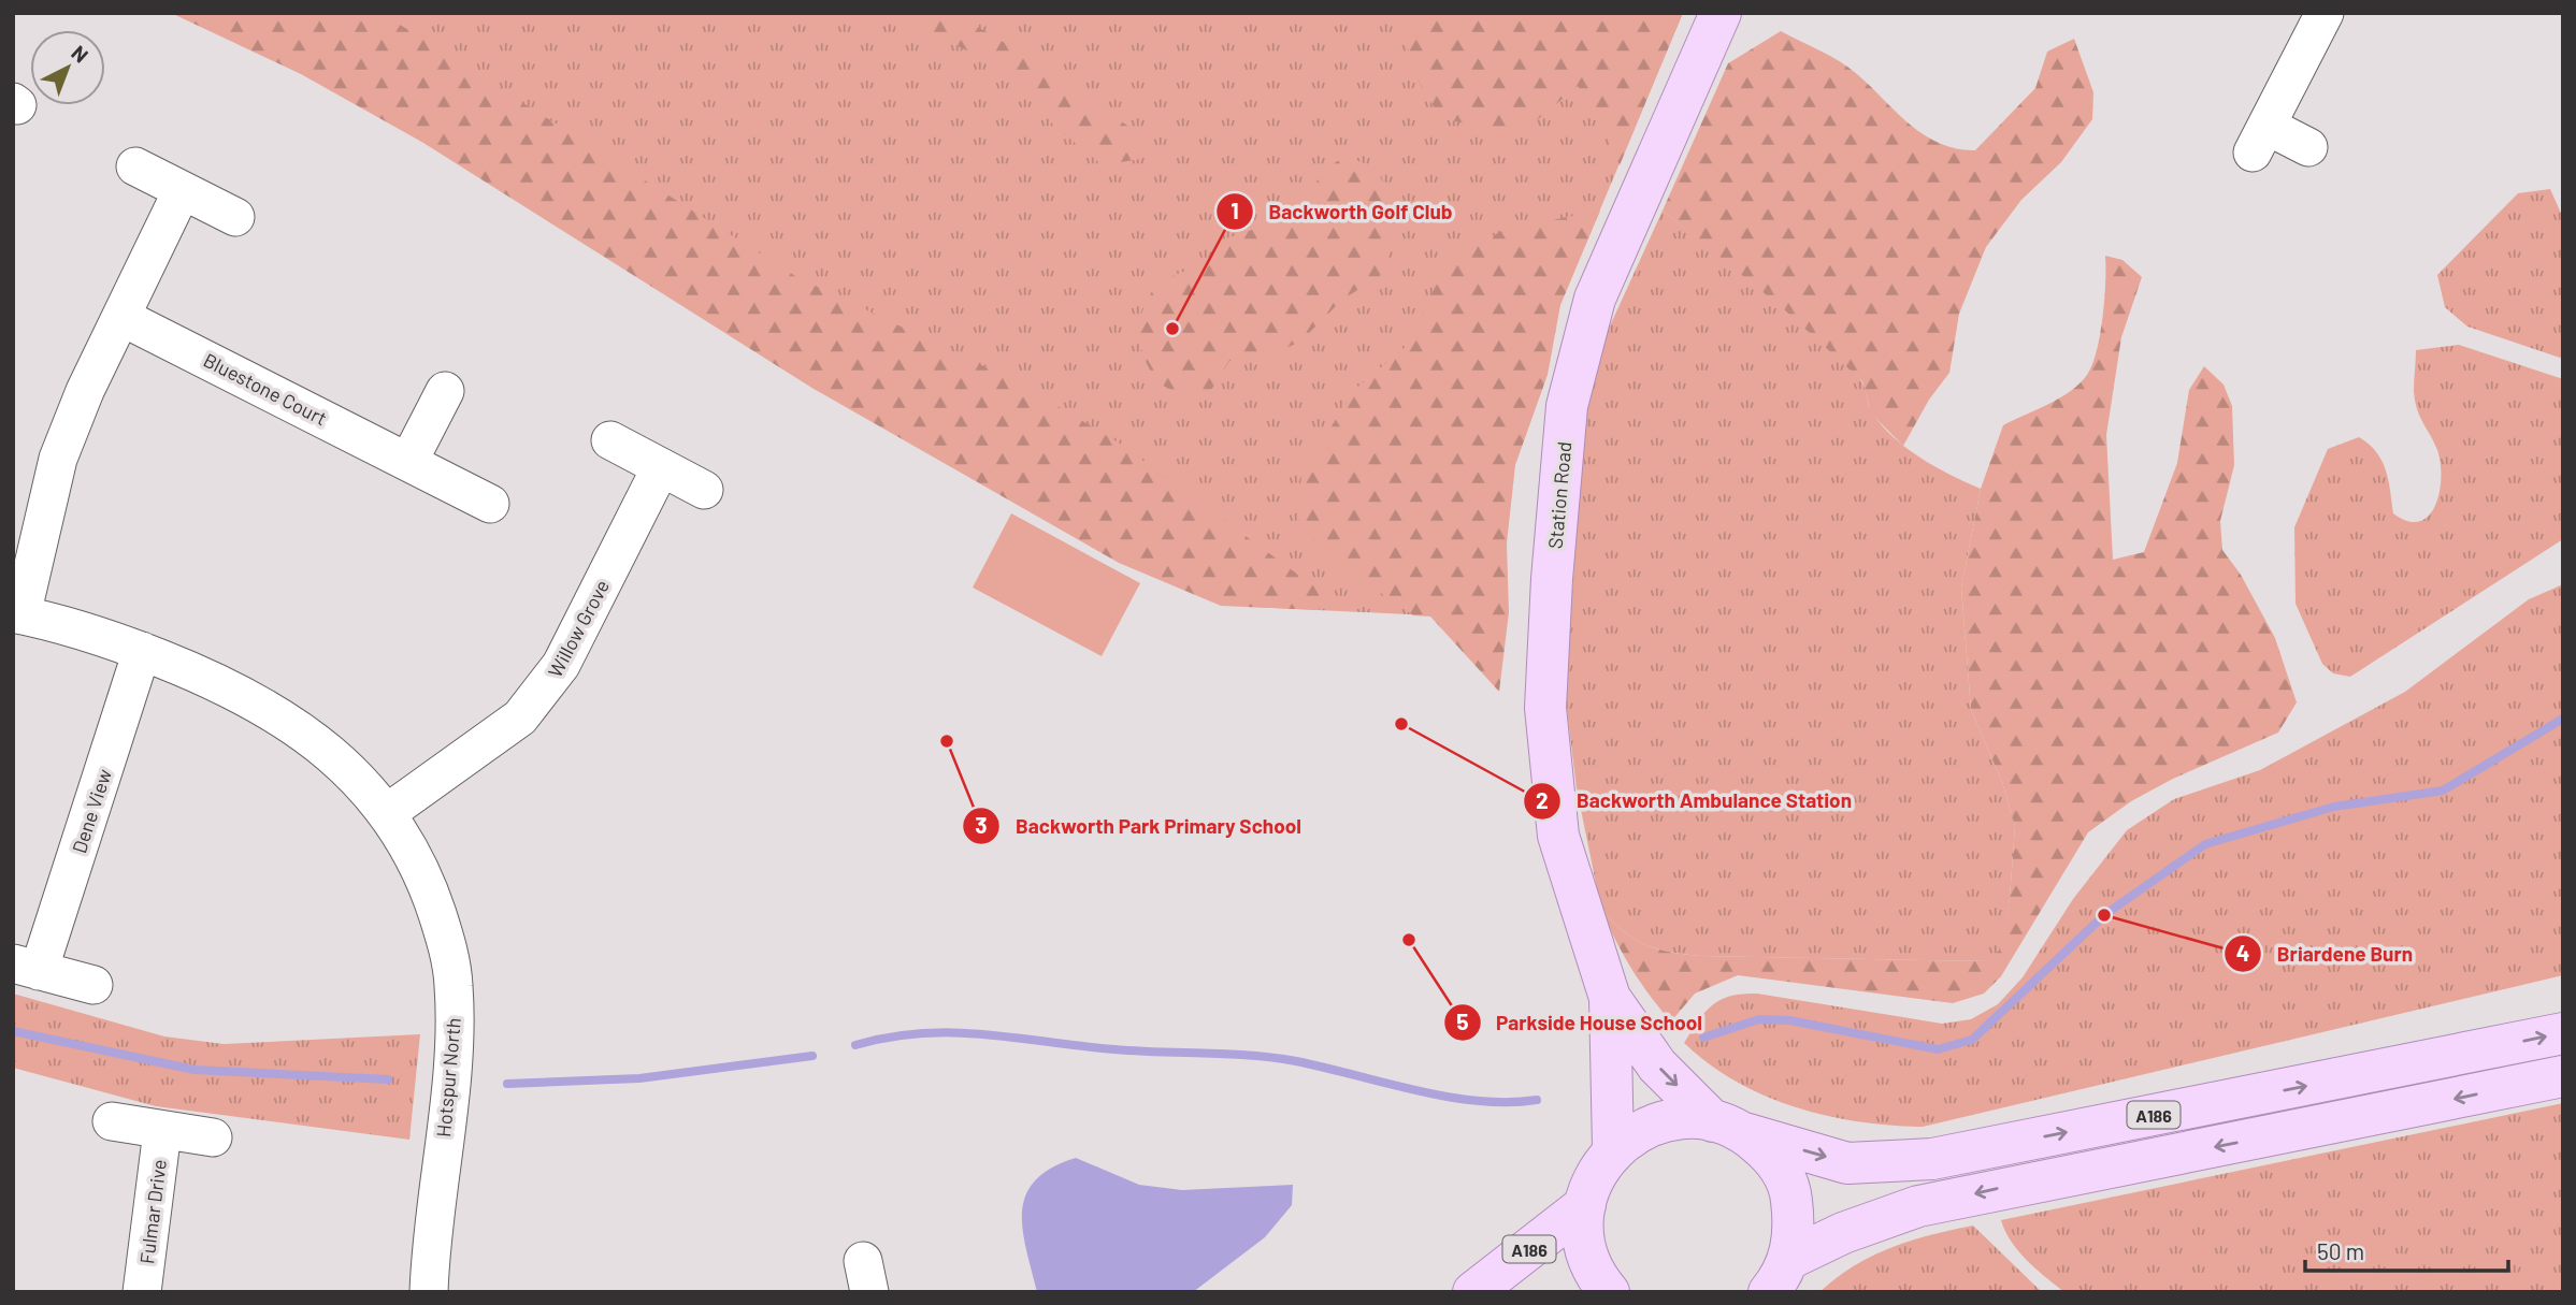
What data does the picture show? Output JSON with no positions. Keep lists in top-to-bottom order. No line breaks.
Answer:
{"streets":{"main road":["Station Road","A186"],"street":["Bluestone Court","Willow Grove","Dene View","Hotspur North","Fulmar Drive"]},"crossings":[["Willow Grove","Hotspur North"],["Dene View","Hotspur North"]],"places":["Backworth Golf Club","Backworth Ambulance Station","Backworth Park Primary School","Briardene Burn","Parkside House School"],"scale_bar":"50 m","north":"top right"}
